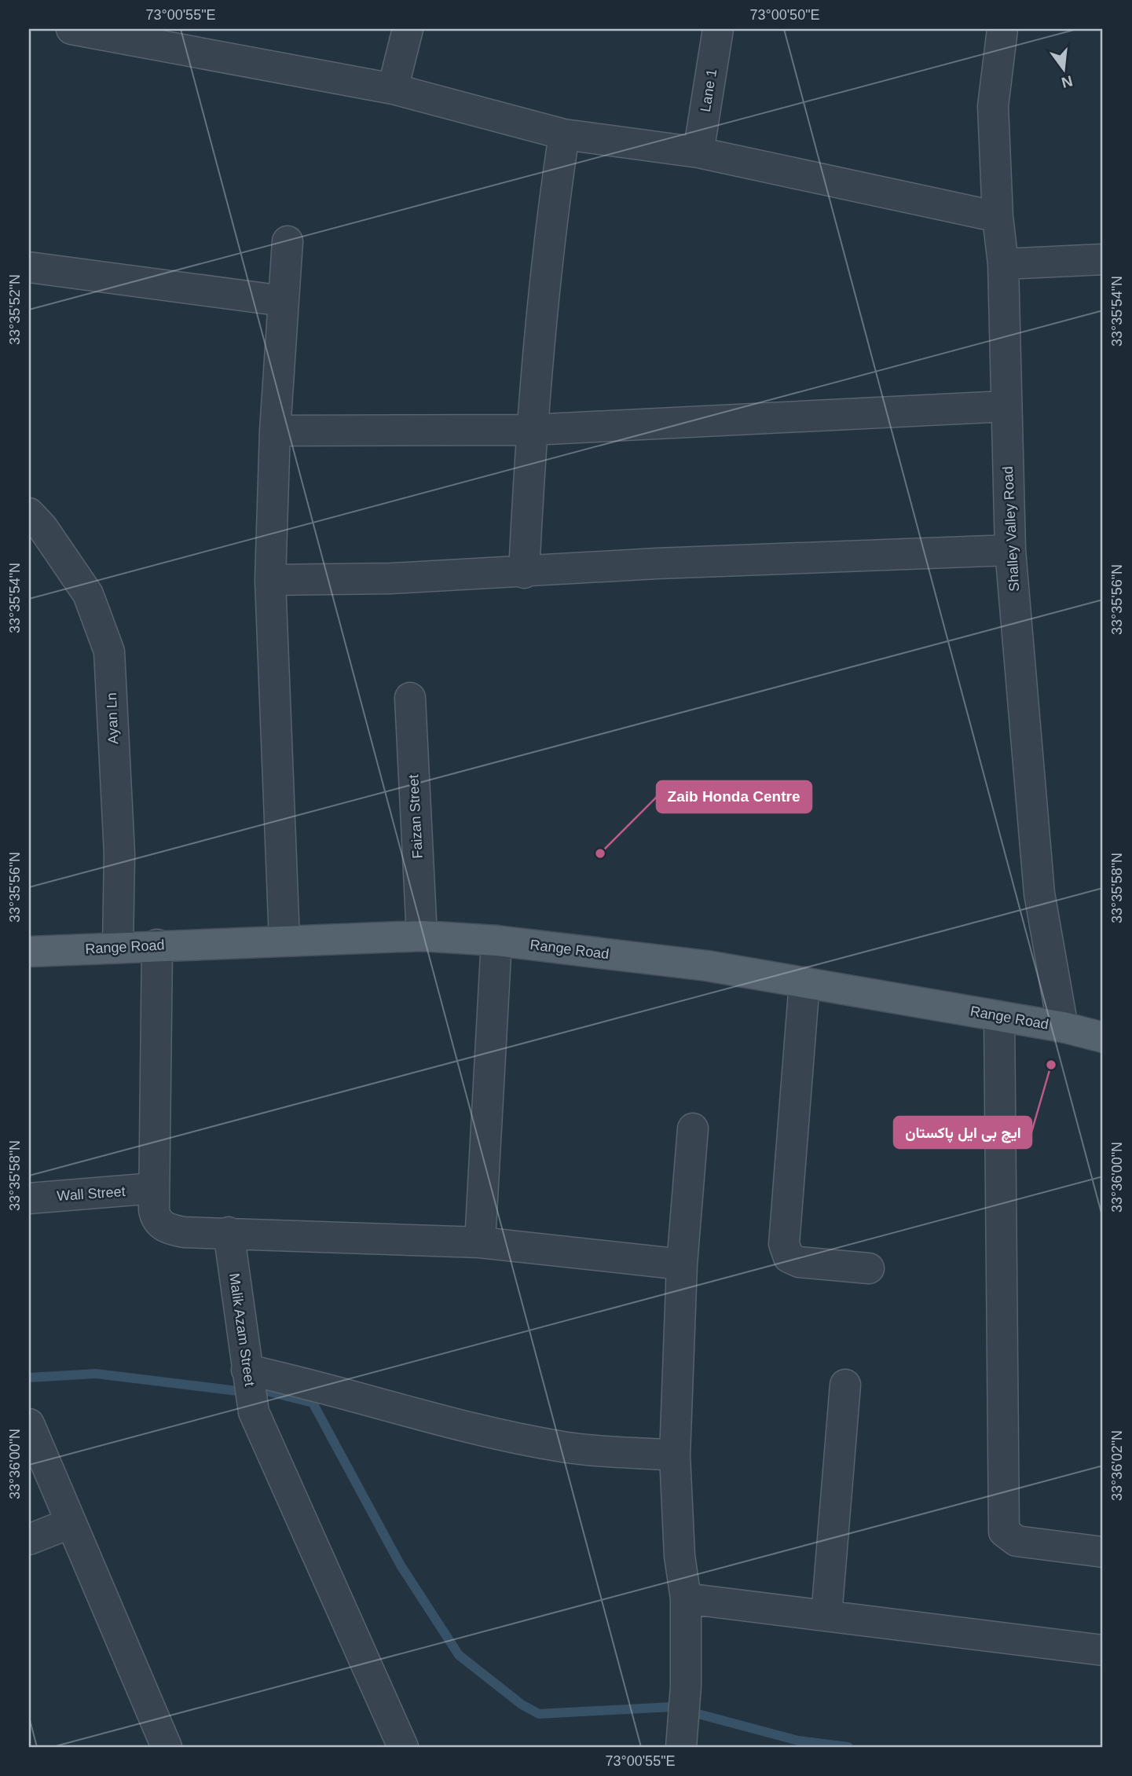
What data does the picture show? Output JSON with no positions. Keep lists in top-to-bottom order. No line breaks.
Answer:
{"streets":{"main road":["Range Road"],"street":["Lane 1","Shalley Valley Road","Ayan Ln","Faizan Street","Wall Street","Malik Azam Street"]},"crossings":[["Shalley Valley Road","Range Road"],["Ayan Ln","Range Road"],["Faizan Street","Range Road"]],"places":["Zaib Honda Centre","ایچ بی ایل پاکستان"],"north":"bottom","coordinates":["73°00'55\"E","73°00'50\"E","33°35'52\"N","33°35'54\"N","33°35'56\"N","33°35'58\"N","33°36'00\"N","33°36'02\"N"]}
